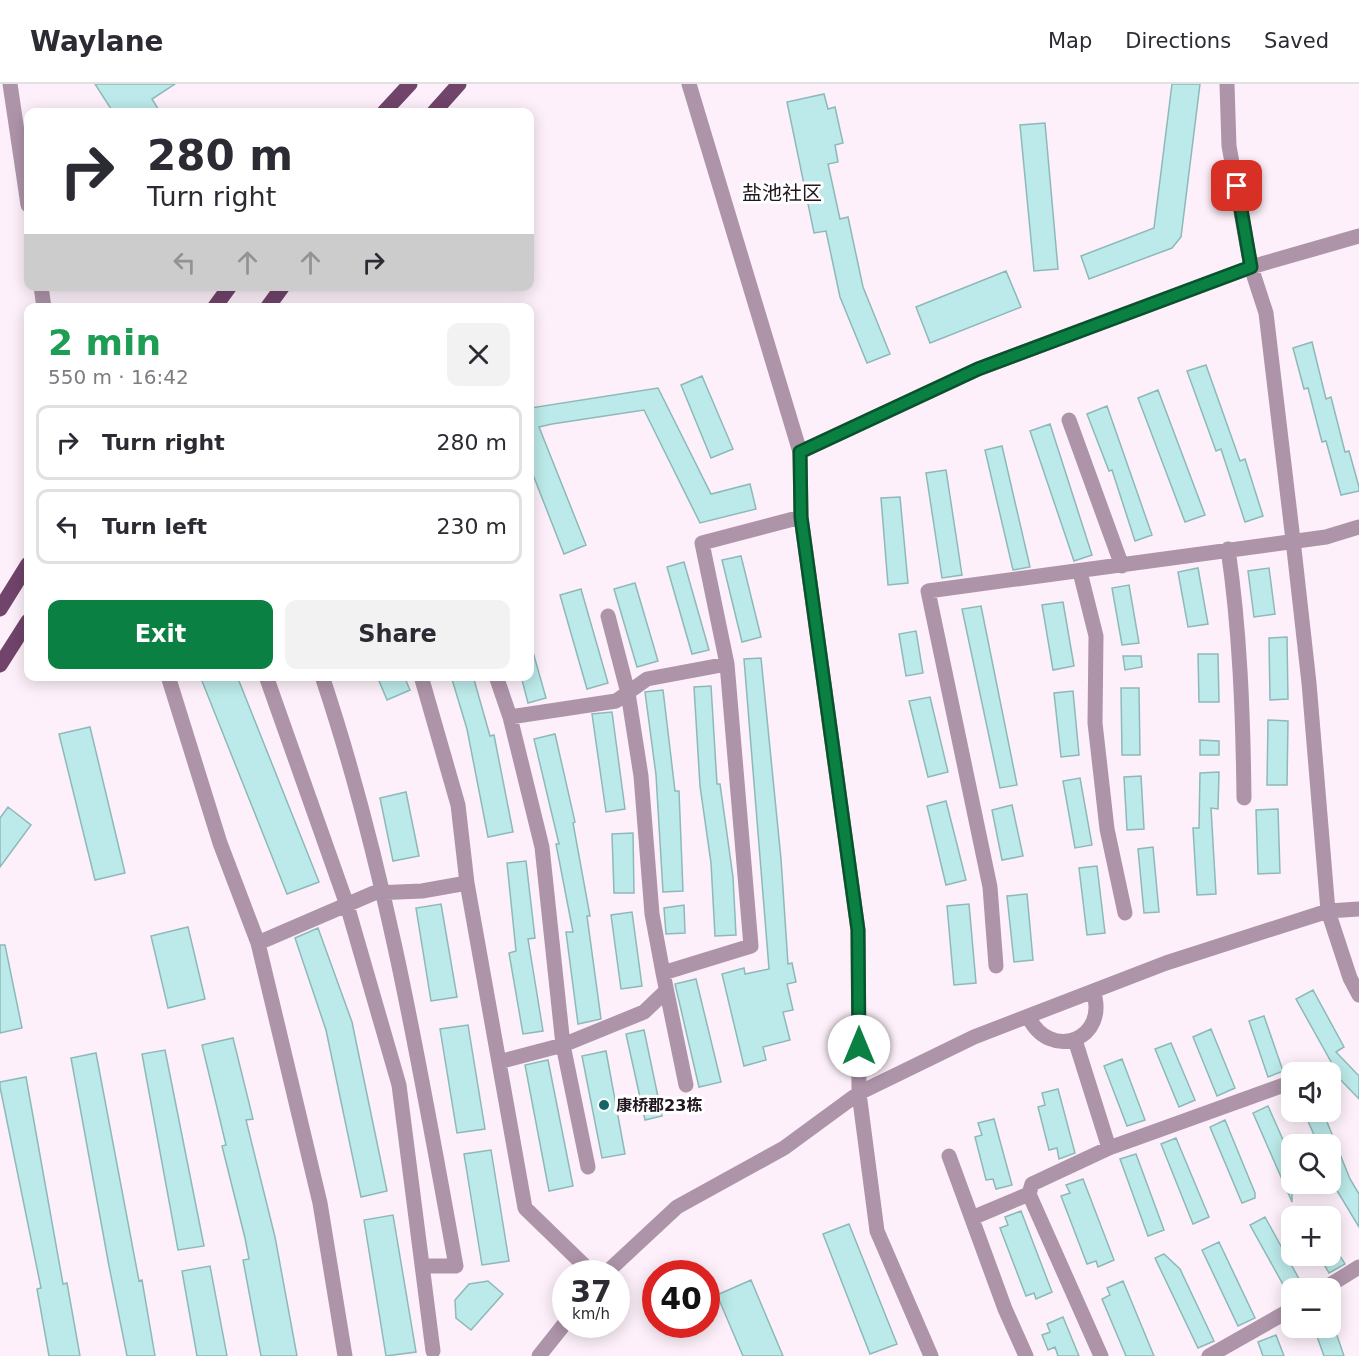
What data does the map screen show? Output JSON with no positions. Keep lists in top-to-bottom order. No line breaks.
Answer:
{"districts":["盐池社区"],"places":["康桥郡23栋"],"page":{"header":"Waylane","nav":["Map","Directions","Saved"],"turn":["280 m","Turn right"],"heading":["2 min","550 m · 16:42"],"list":[{"name":"Turn right","value":"280 m"},{"name":"Turn left","value":"230 m"}],"buttons":["Exit","Share"],"map_buttons":["+","−"],"speed":"37 km/h","limit":"40"}}
